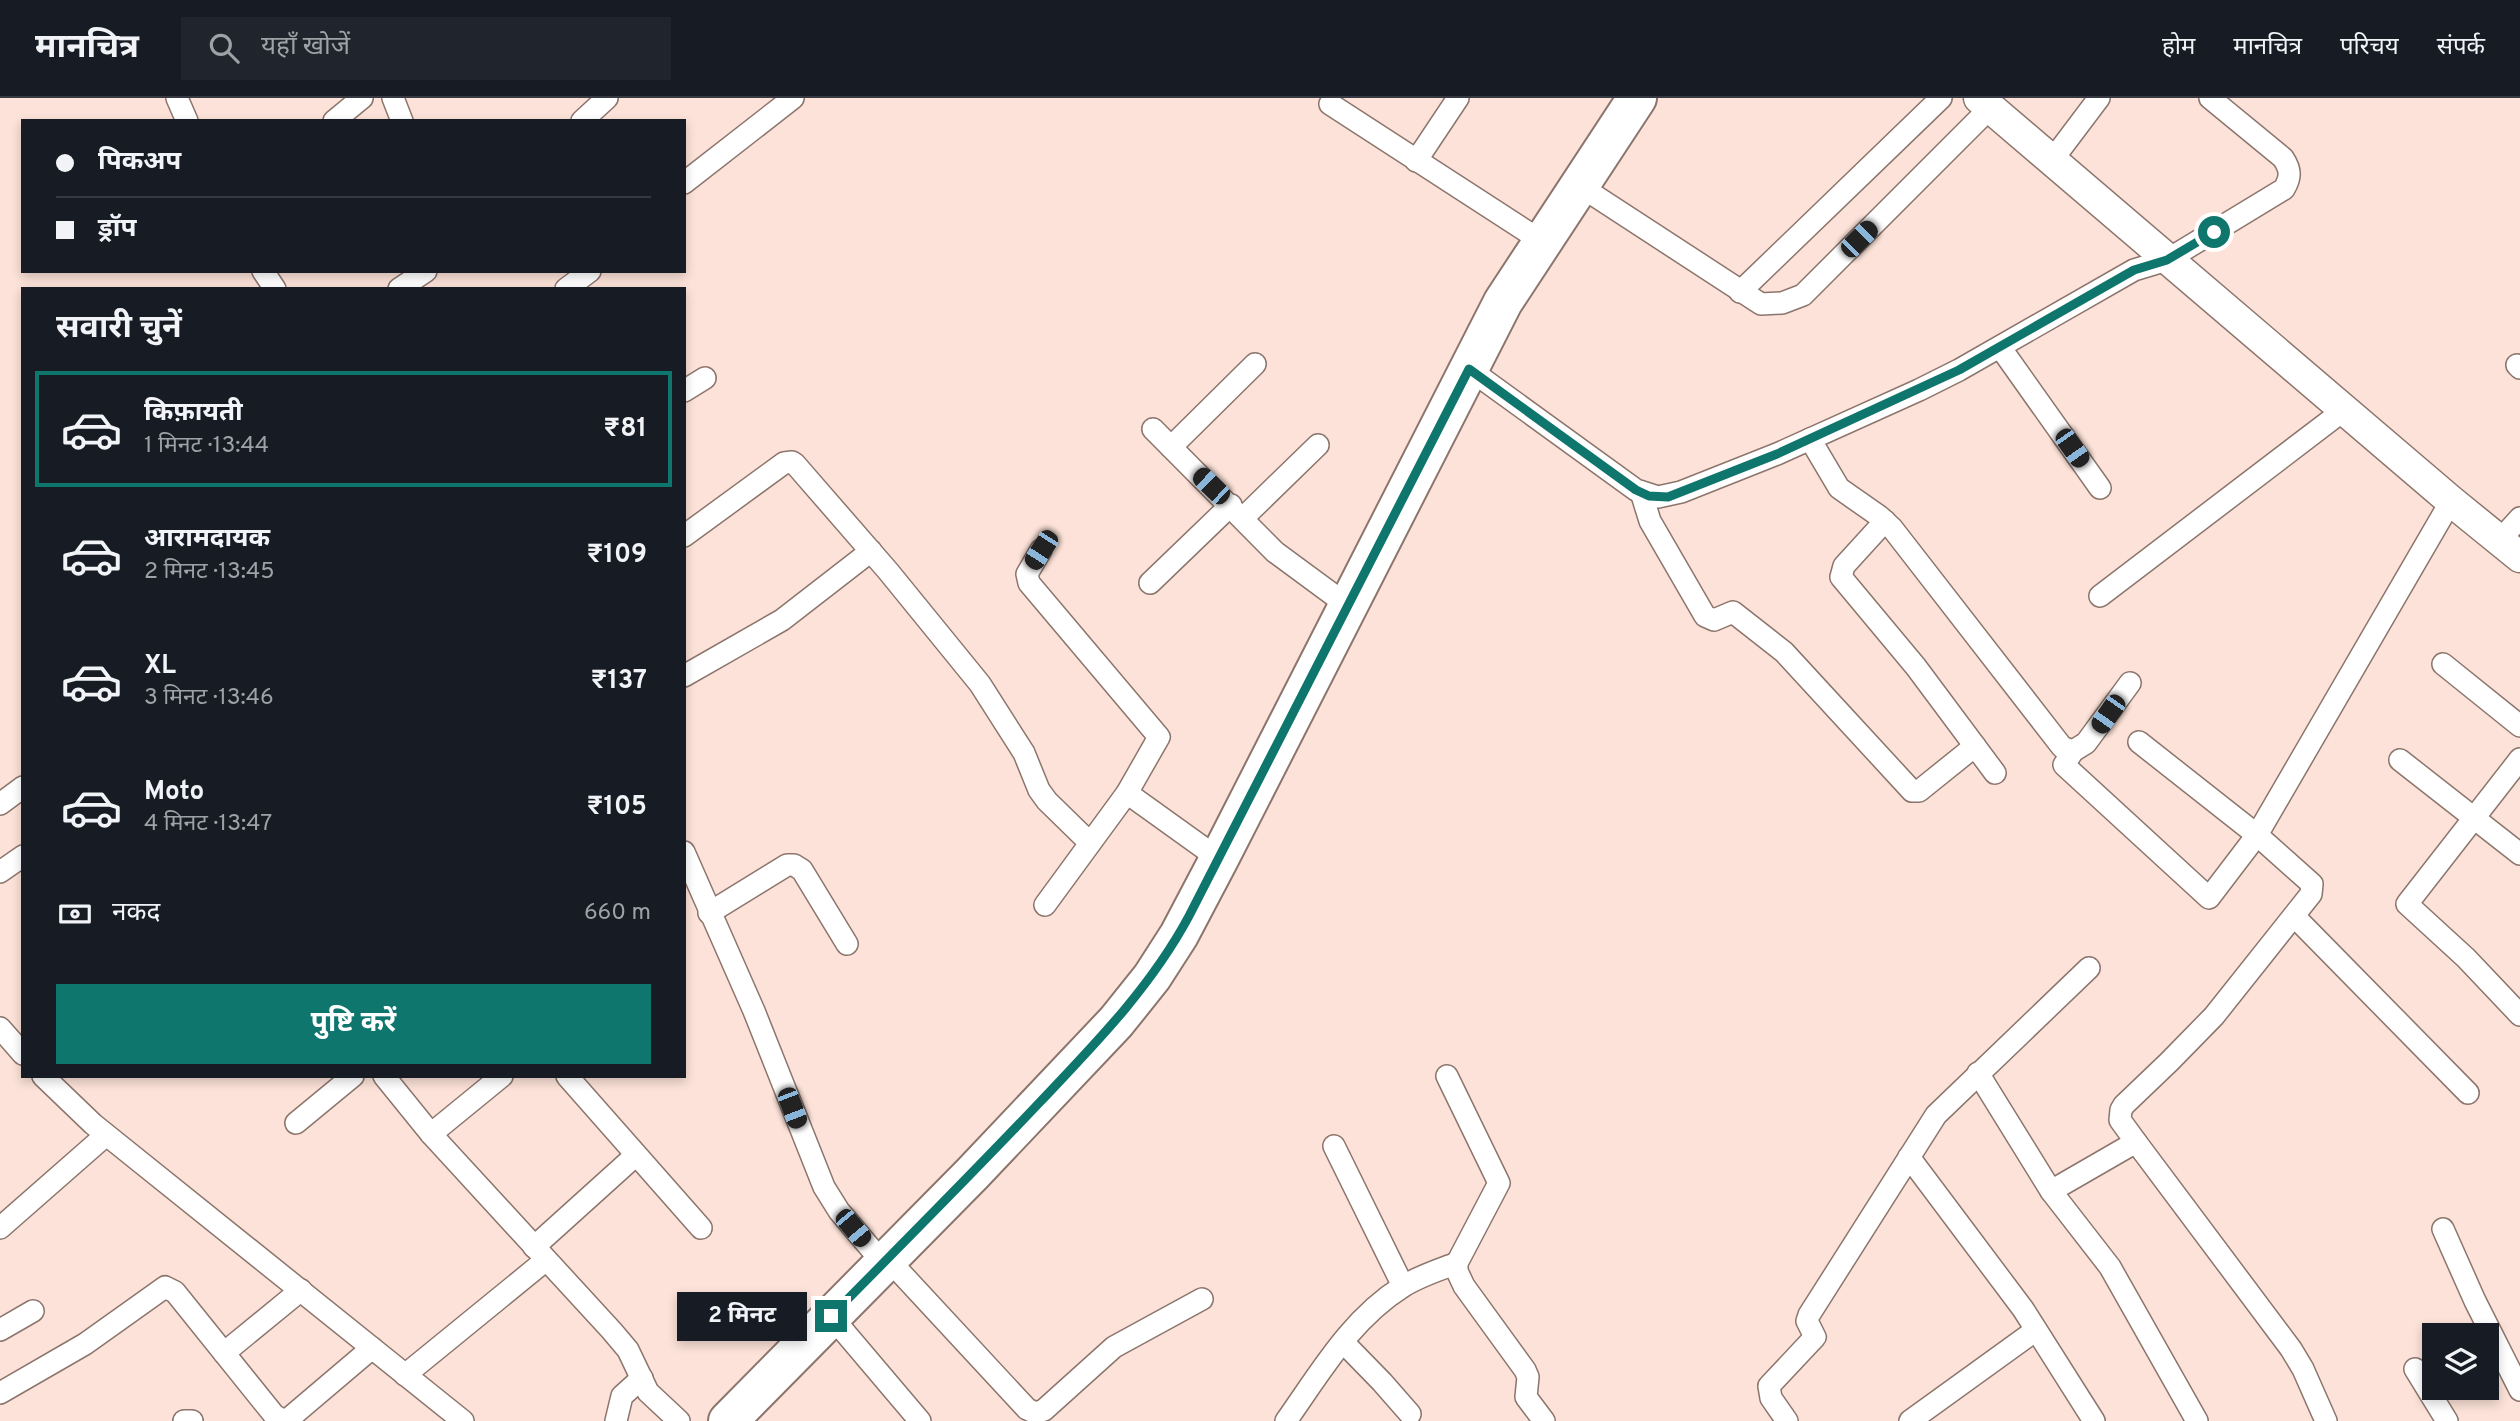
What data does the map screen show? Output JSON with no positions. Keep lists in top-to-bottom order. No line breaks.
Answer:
{"page":{"header":"मानचित्र","search":"यहाँ खोजें","nav":["होम","मानचित्र","परिचय","संपर्क"],"banner":["पिकअप","ड्रॉप"],"heading":"सवारी चुनें","list":[{"name":"किफ़ायती","note":"1 मिनट · 13:44","value":"₹81"},{"name":"आरामदायक","note":"2 मिनट · 13:45","value":"₹109"},{"name":"XL","note":"3 मिनट · 13:46","value":"₹137"},{"name":"Moto","note":"4 मिनट · 13:47","value":"₹105"}],"pay":["नकद","660 m"],"buttons":"पुष्टि करें","bubble":"2 मिनट"}}
